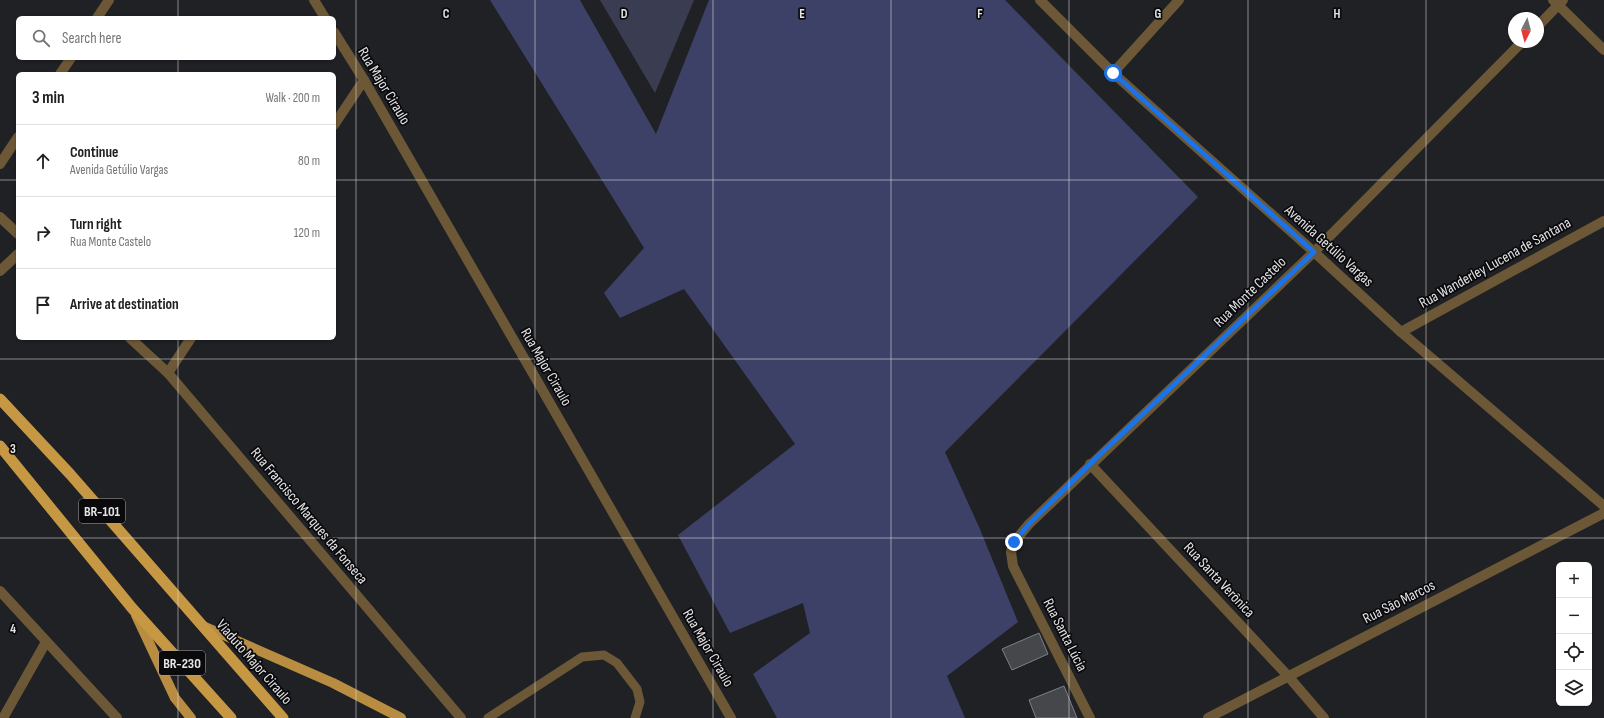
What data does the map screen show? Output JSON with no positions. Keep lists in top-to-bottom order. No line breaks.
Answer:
{"streets":{"highway":["BR-101","Viaduto Major Ciraulo","BR-230"],"street":["Rua Major Ciraulo","Avenida Getúlio Vargas","Rua Wanderley Lucena de Santana","Rua Monte Castelo","Rua Francisco Marques da Fonseca","Rua Santa Verônica","Rua São Marcos","Rua Santa Lúcia"]},"crossings":[["Avenida Getúlio Vargas","Rua Wanderley Lucena de Santana"],["Avenida Getúlio Vargas","Rua Monte Castelo"],["Rua Monte Castelo","Rua Santa Verônica"],["Rua Monte Castelo","Rua Santa Lúcia"],["BR-101","Viaduto Major Ciraulo"],["BR-101","BR-230"],["Rua Santa Verônica","Rua São Marcos"]],"north":"bottom","page":{"search":"Search here","heading":["3 min","Walk · 200 m"],"list":[["Continue","Avenida Getúlio Vargas","80 m"],["Turn right","Rua Monte Castelo","120 m"],"Arrive at destination"],"map_buttons":["+","−"]},"grid":{"columns":["C","D","E","F","G","H"],"rows":["3","4"]}}
